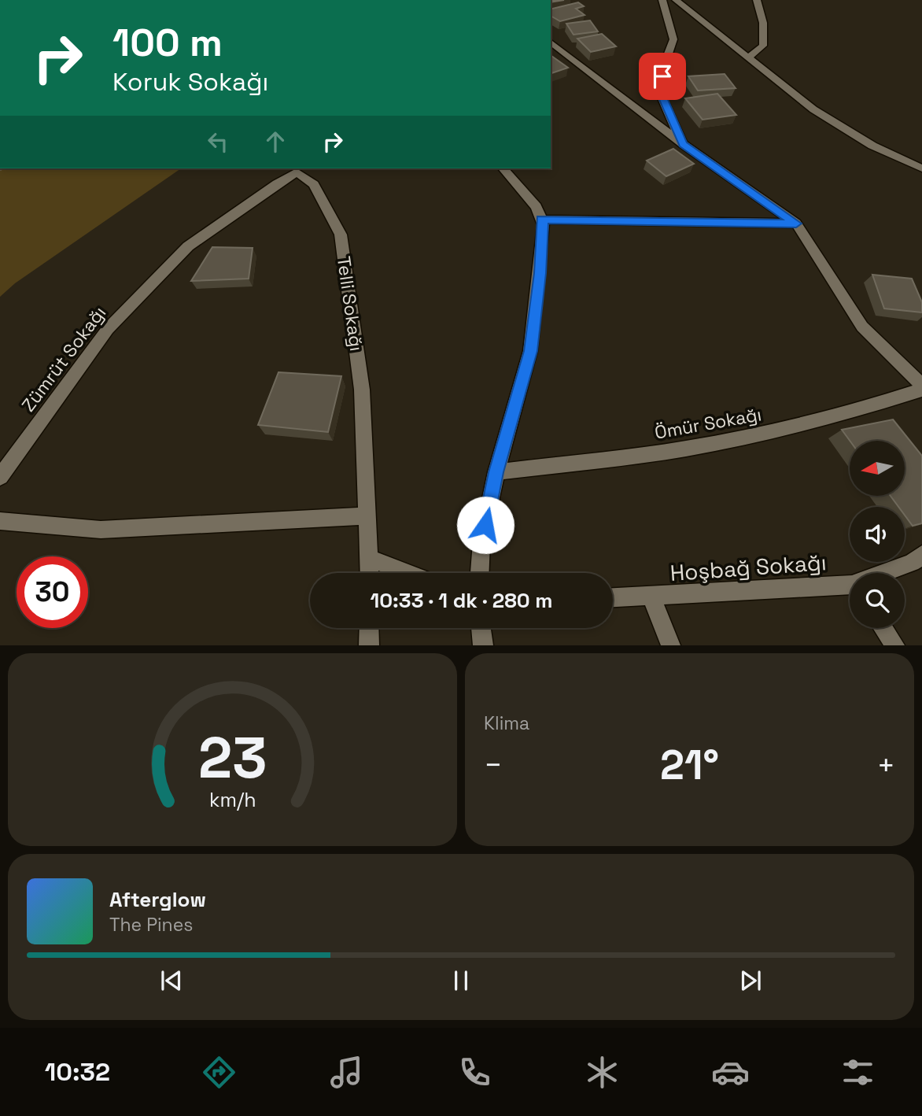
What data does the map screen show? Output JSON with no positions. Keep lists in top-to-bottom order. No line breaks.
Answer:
{"streets":{"street":["Telli Sokağı","Zümrüt Sokağı","Ömür Sokağı","Hoşbağ Sokağı"]},"crossings":[["Telli Sokağı","Zümrüt Sokağı"]],"north":"left","page":{"turn":["100 m","Koruk Sokağı"],"limit":"30","trip":"10:33 · 1 dk · 280 m","tile":"Klima","heat":["−","21°","+"],"song":["Afterglow","The Pines"],"tabs":"10:32","gauge":["23","km/h"]}}
